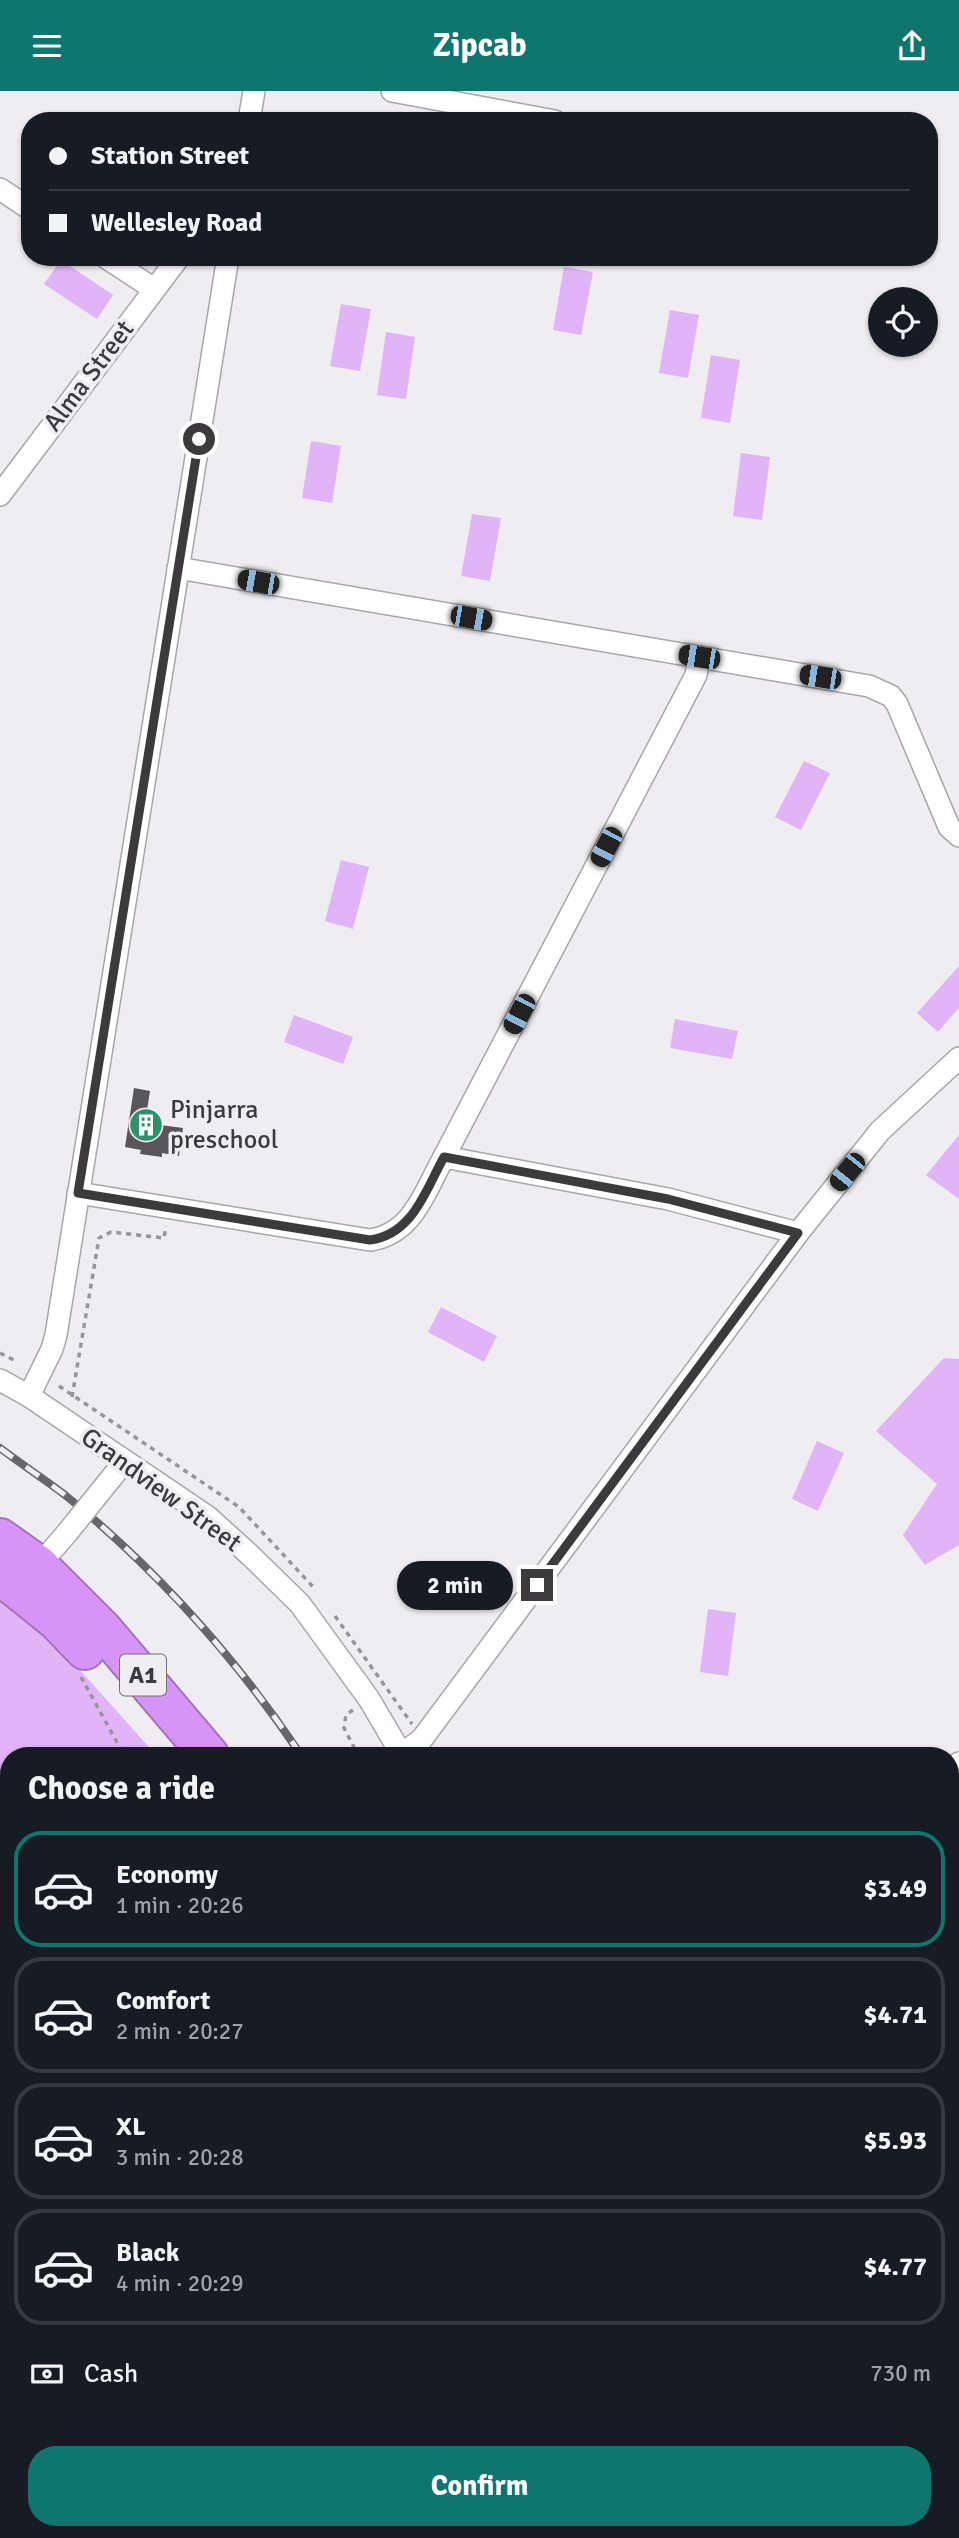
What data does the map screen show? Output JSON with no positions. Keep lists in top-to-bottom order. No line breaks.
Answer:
{"streets":{"highway":["A1"],"street":["Alma Street","Grandview Street"]},"places":{"building":["Pinjarra preschool"]},"page":{"header":"Zipcab","banner":["Station Street","Wellesley Road"],"bubble":"2 min","heading":"Choose a ride","list":[{"name":"Economy","note":"1 min · 20:26","value":"$3.49"},{"name":"Comfort","note":"2 min · 20:27","value":"$4.71"},{"name":"XL","note":"3 min · 20:28","value":"$5.93"},{"name":"Black","note":"4 min · 20:29","value":"$4.77"}],"pay":["Cash","730 m"],"buttons":"Confirm"}}
